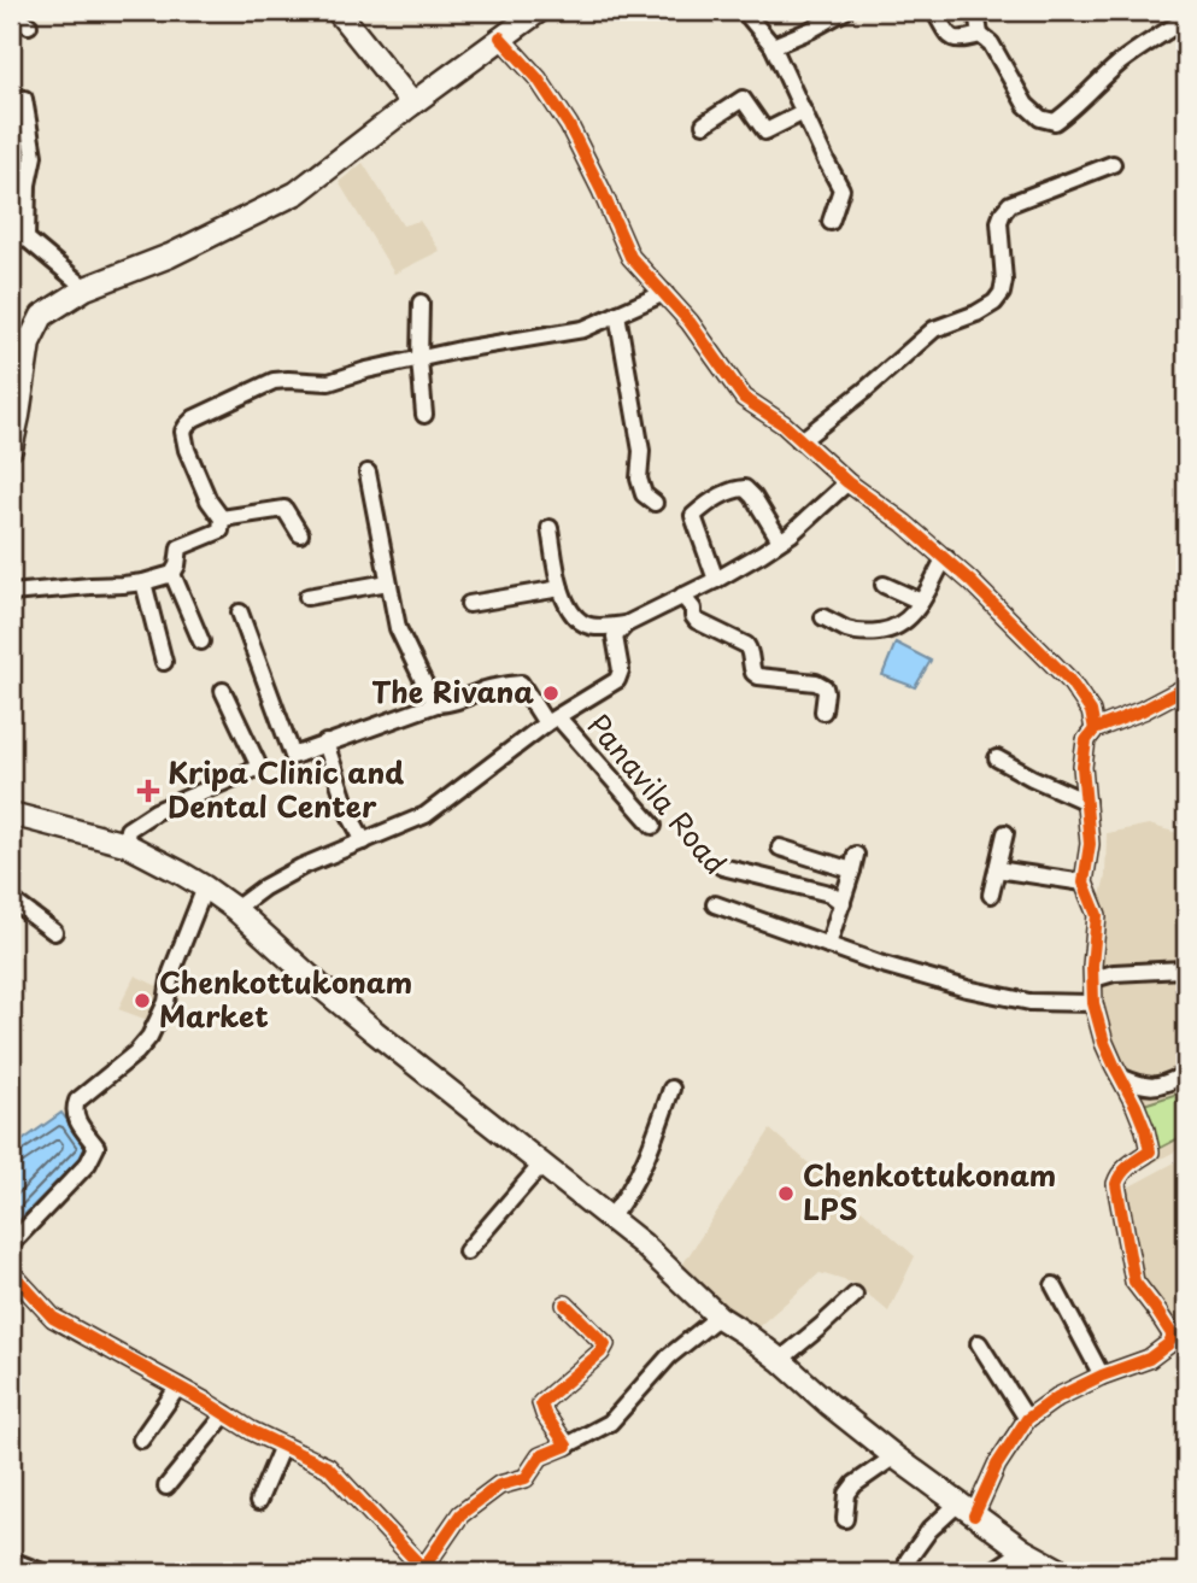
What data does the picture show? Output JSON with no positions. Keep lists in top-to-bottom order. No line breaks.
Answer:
{"streets":{"street":["Panavila Road"]},"places":{"other":["The Rivana","Chenkottukonam Market","Chenkottukonam LPS"],"health":["Kripa Clinic and Dental Center"]}}
